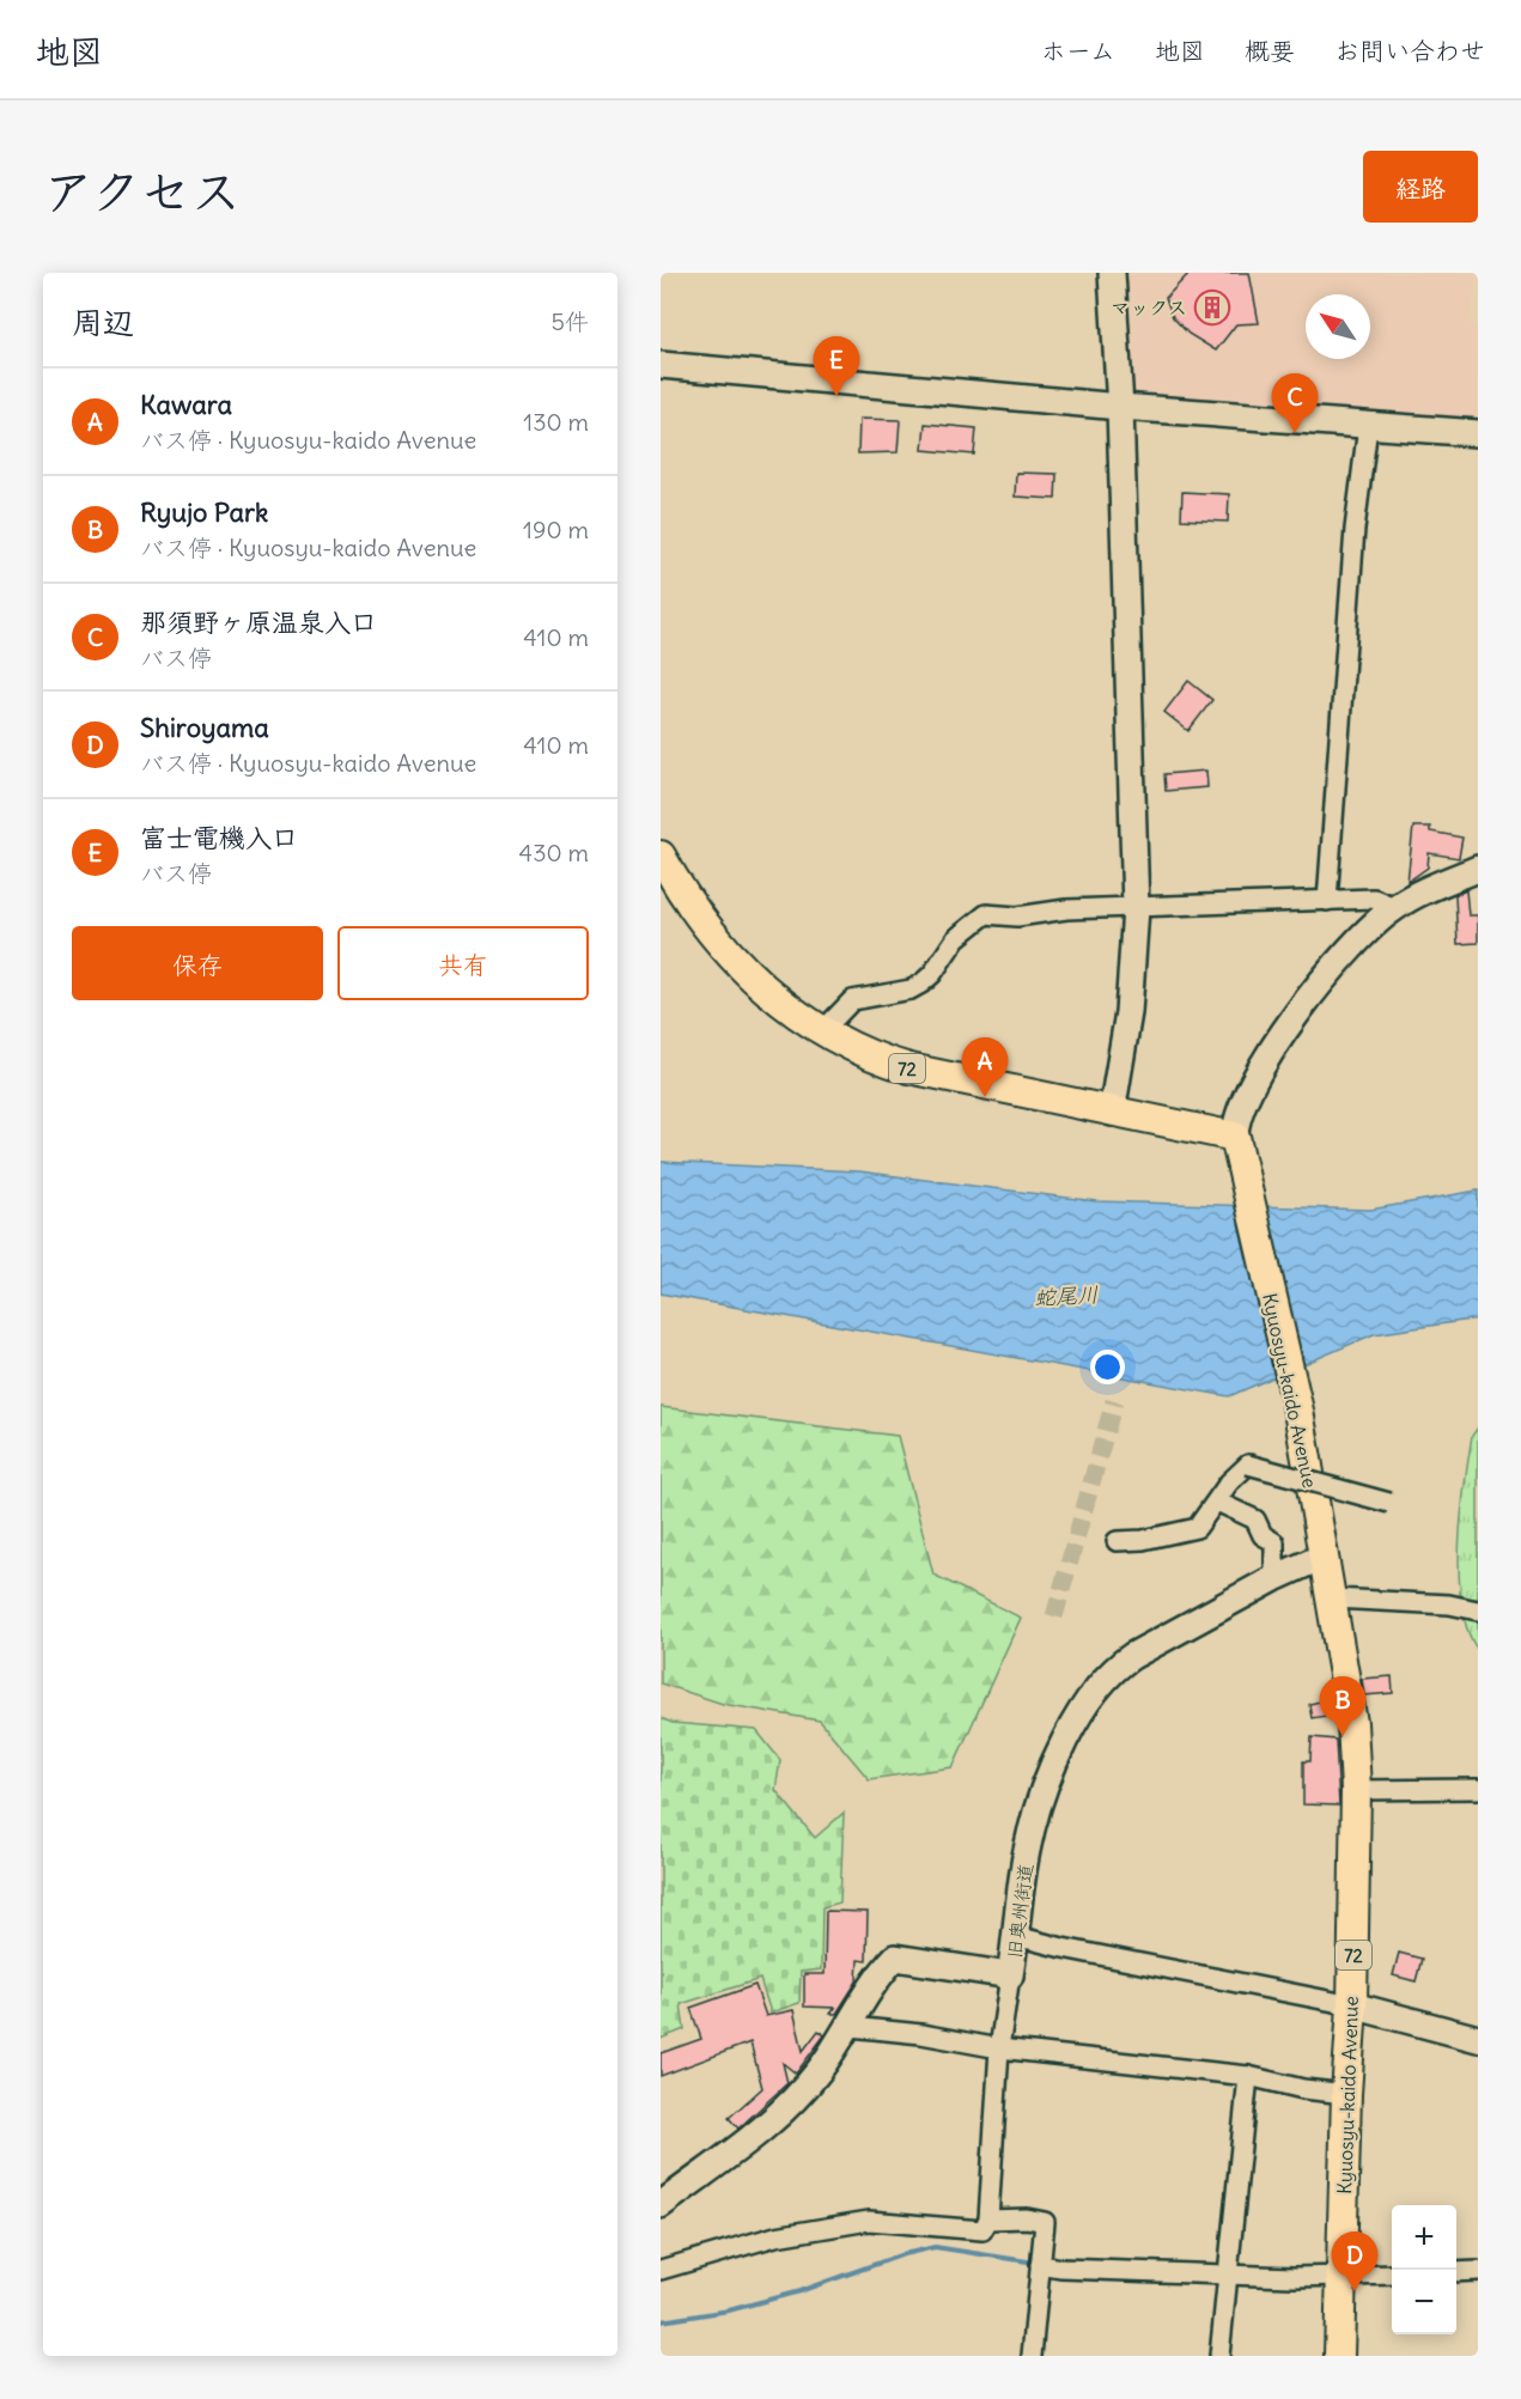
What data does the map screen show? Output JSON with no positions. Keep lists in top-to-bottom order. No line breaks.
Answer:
{"streets":{"main road":["72","Kyuosyu-kaido Avenue"],"street":["旧奥州街道"]},"crossings":[["72","Kyuosyu-kaido Avenue"],["Kyuosyu-kaido Avenue","旧奥州街道"]],"water":["蛇尾川"],"places":{"building":["マックス"]},"north":"top left","page":{"header":"地図","nav":["ホーム","地図","概要","お問い合わせ"],"title":"アクセス","buttons":["経路",["保存","共有"]],"heading":["周辺","5件"],"pins":["E","C","A","B","D"],"list":[{"mark":"A","name":"Kawara","note":"バス停 · Kyuosyu-kaido Avenue","value":"130 m"},{"mark":"B","name":"Ryujo Park","note":"バス停 · Kyuosyu-kaido Avenue","value":"190 m"},{"mark":"C","name":"那須野ヶ原温泉入口","note":"バス停","value":"410 m"},{"mark":"D","name":"Shiroyama","note":"バス停 · Kyuosyu-kaido Avenue","value":"410 m"},{"mark":"E","name":"富士電機入口","note":"バス停","value":"430 m"}],"map_buttons":["+","−"]}}
